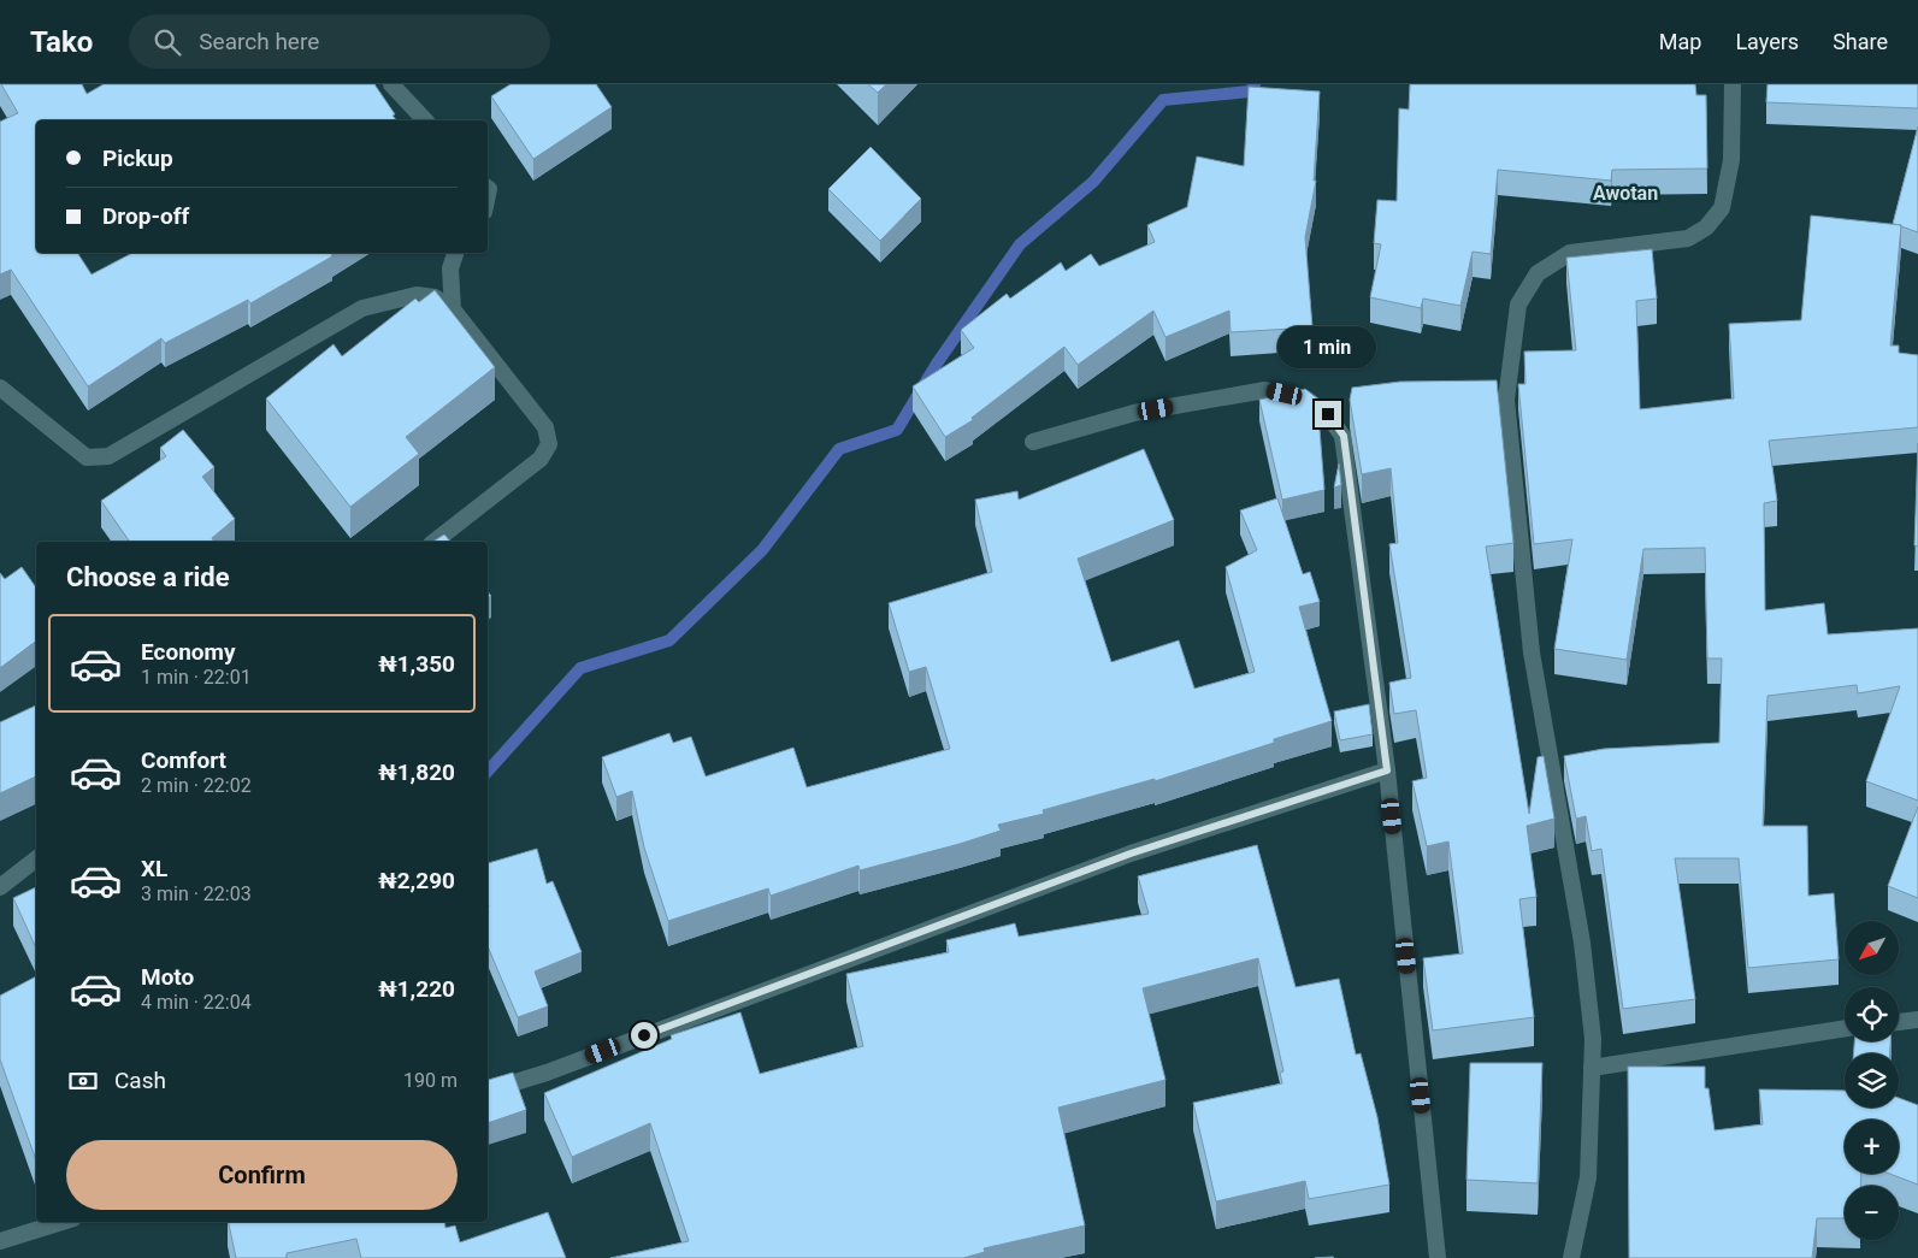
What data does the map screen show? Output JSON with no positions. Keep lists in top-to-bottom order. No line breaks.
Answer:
{"districts":["Awotan"],"north":"bottom left","page":{"header":"Tako","search":"Search here","nav":["Map","Layers","Share"],"banner":["Pickup","Drop-off"],"bubble":"1 min","heading":"Choose a ride","list":[{"name":"Economy","note":"1 min · 22:01","value":"₦1,350"},{"name":"Comfort","note":"2 min · 22:02","value":"₦1,820"},{"name":"XL","note":"3 min · 22:03","value":"₦2,290"},{"name":"Moto","note":"4 min · 22:04","value":"₦1,220"}],"map_buttons":["+","−"],"pay":["Cash","190 m"],"buttons":"Confirm"}}
